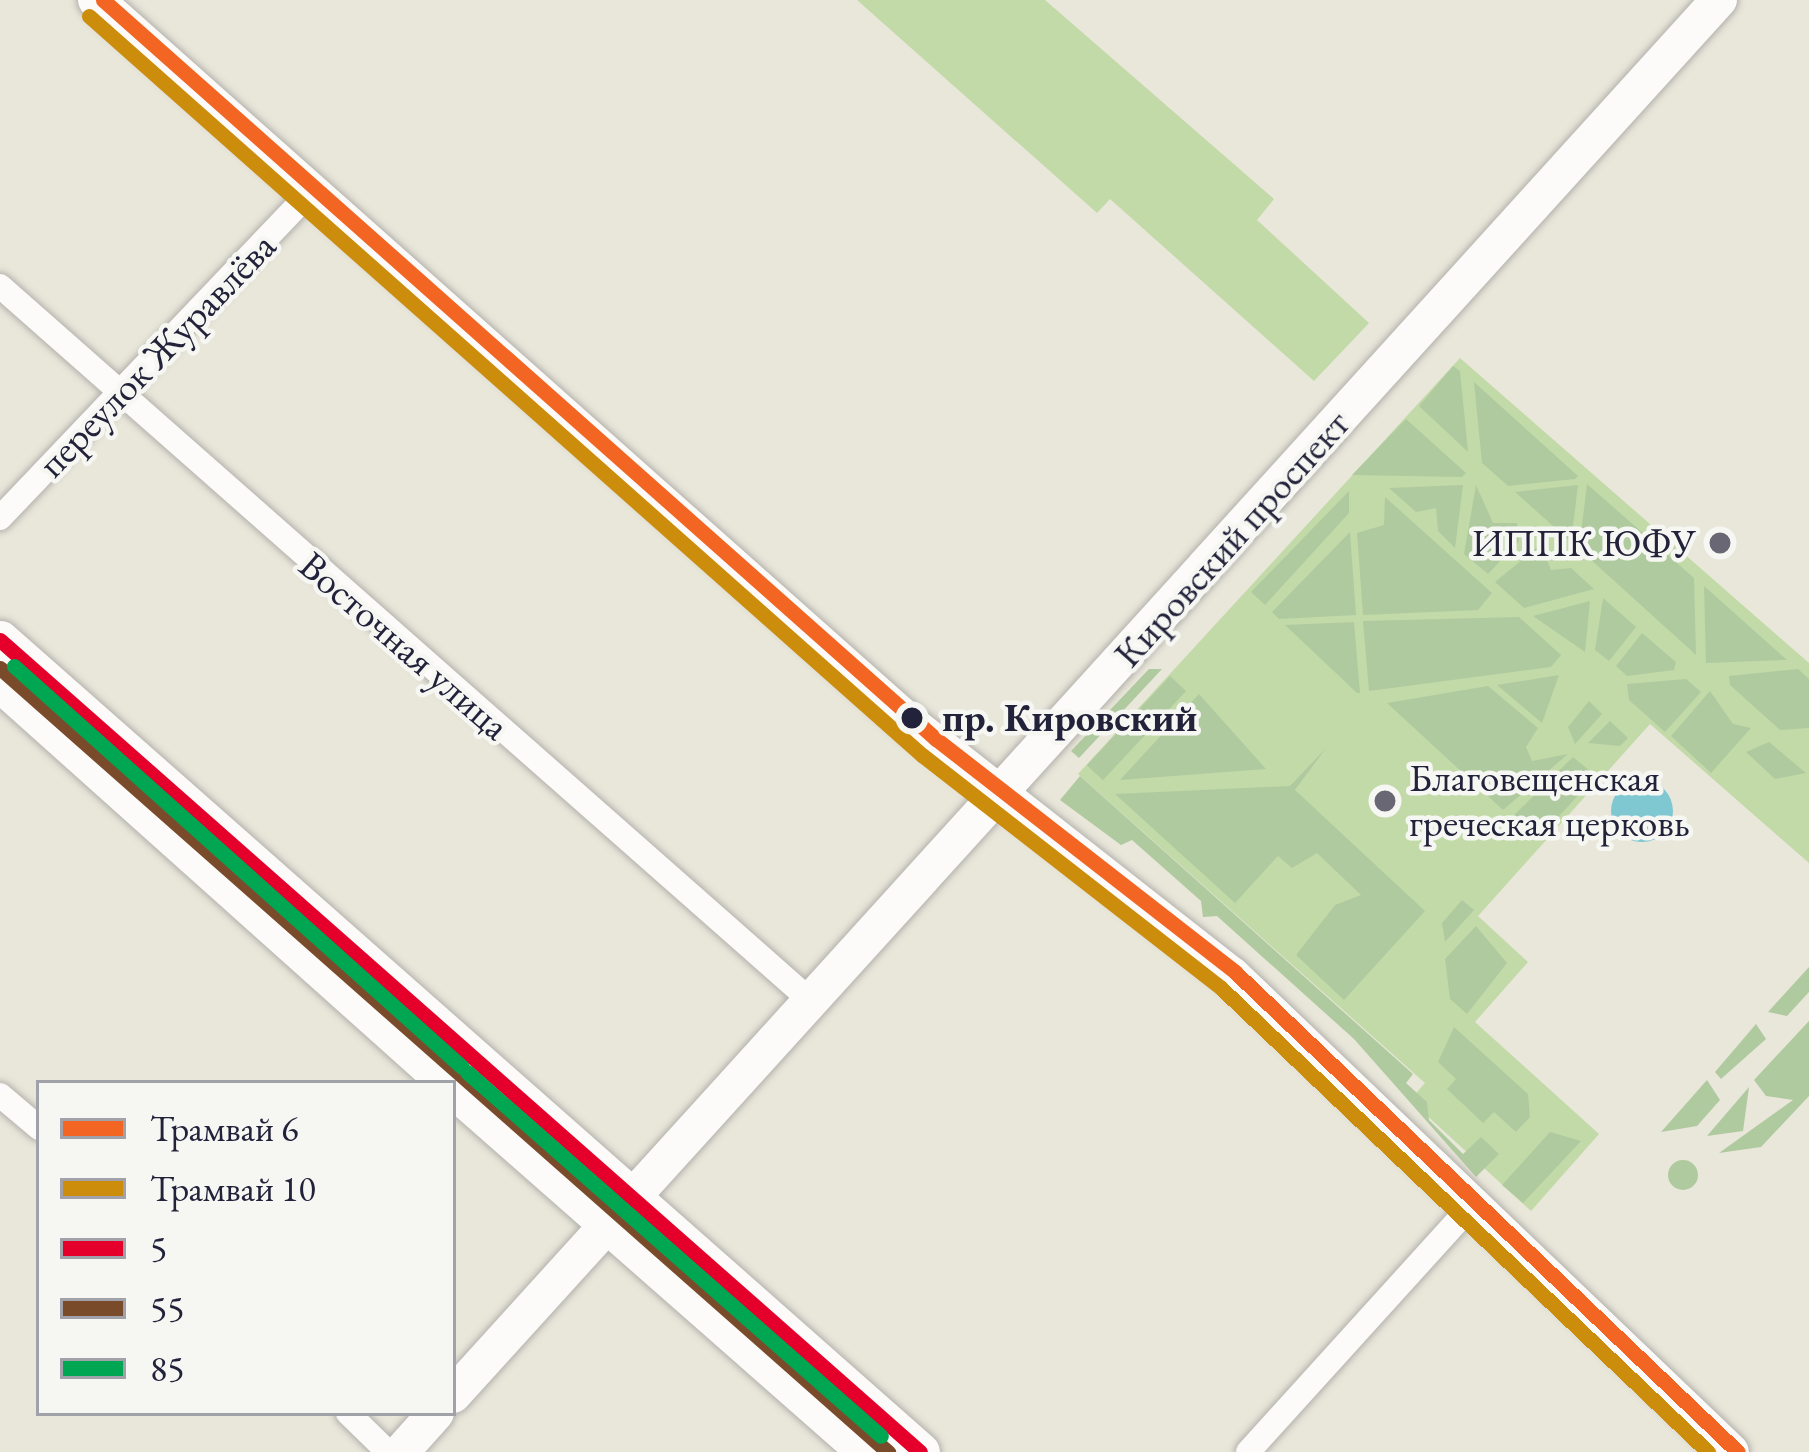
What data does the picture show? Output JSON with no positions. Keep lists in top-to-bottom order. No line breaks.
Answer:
{"streets":{"main road":["Кировский проспект"],"street":["переулок Журавлёва","Восточная улица"]},"crossings":[["переулок Журавлёва","Восточная улица"],["Кировский проспект","Восточная улица"]],"places":["ИППК ЮФУ","пр. Кировский","Благовещенская греческая церковь"],"lines":["tram line 6","tram line 10","transit line 5","transit line 85","transit line 55"],"legend":["Трамвай 6","Трамвай 10","5","55","85"]}
